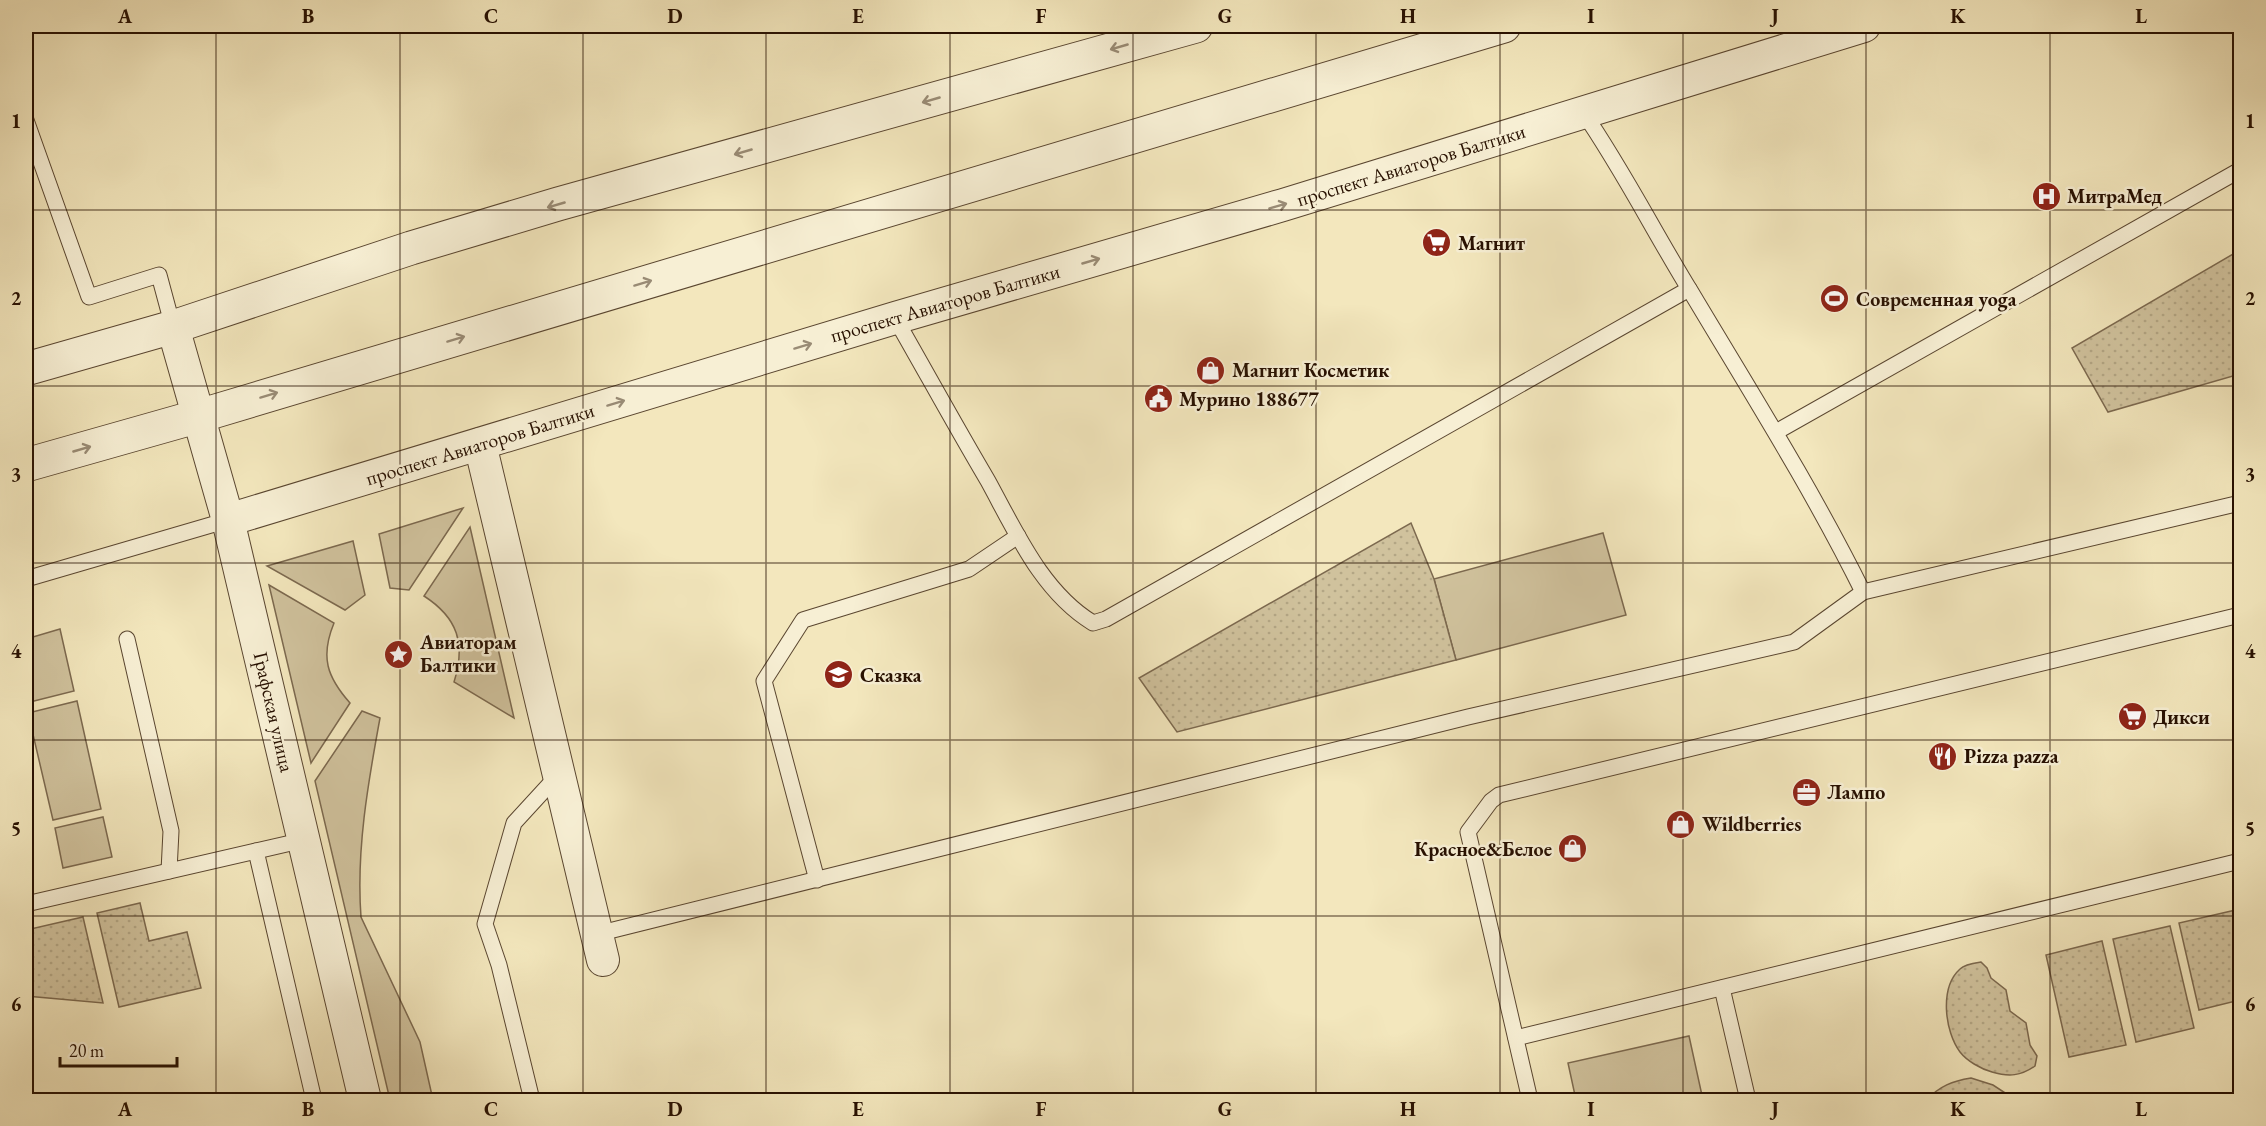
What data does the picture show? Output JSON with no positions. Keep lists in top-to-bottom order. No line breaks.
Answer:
{"streets":{"street":["проспект Авиаторов Балтики","Графская улица"]},"crossings":[["проспект Авиаторов Балтики","Графская улица"]],"places":{"hospital":["МитраМед"],"supermarket":["Магнит","Дикси"],"sports":["Современная yoga"],"shop":["Магнит Косметик","Wildberries","Красное&Белое"],"public building":["Мурино 188677"],"place":["Авиаторам Балтики"],"school or university":["Сказка"],"restaurant":["Pizza pazza"],"office":["Лампо"]},"scale_bar":"20 m","grid":{"columns":["A","B","C","D","E","F","G","H","I","J","K","L"],"rows":["1","2","3","4","5","6"]}}
